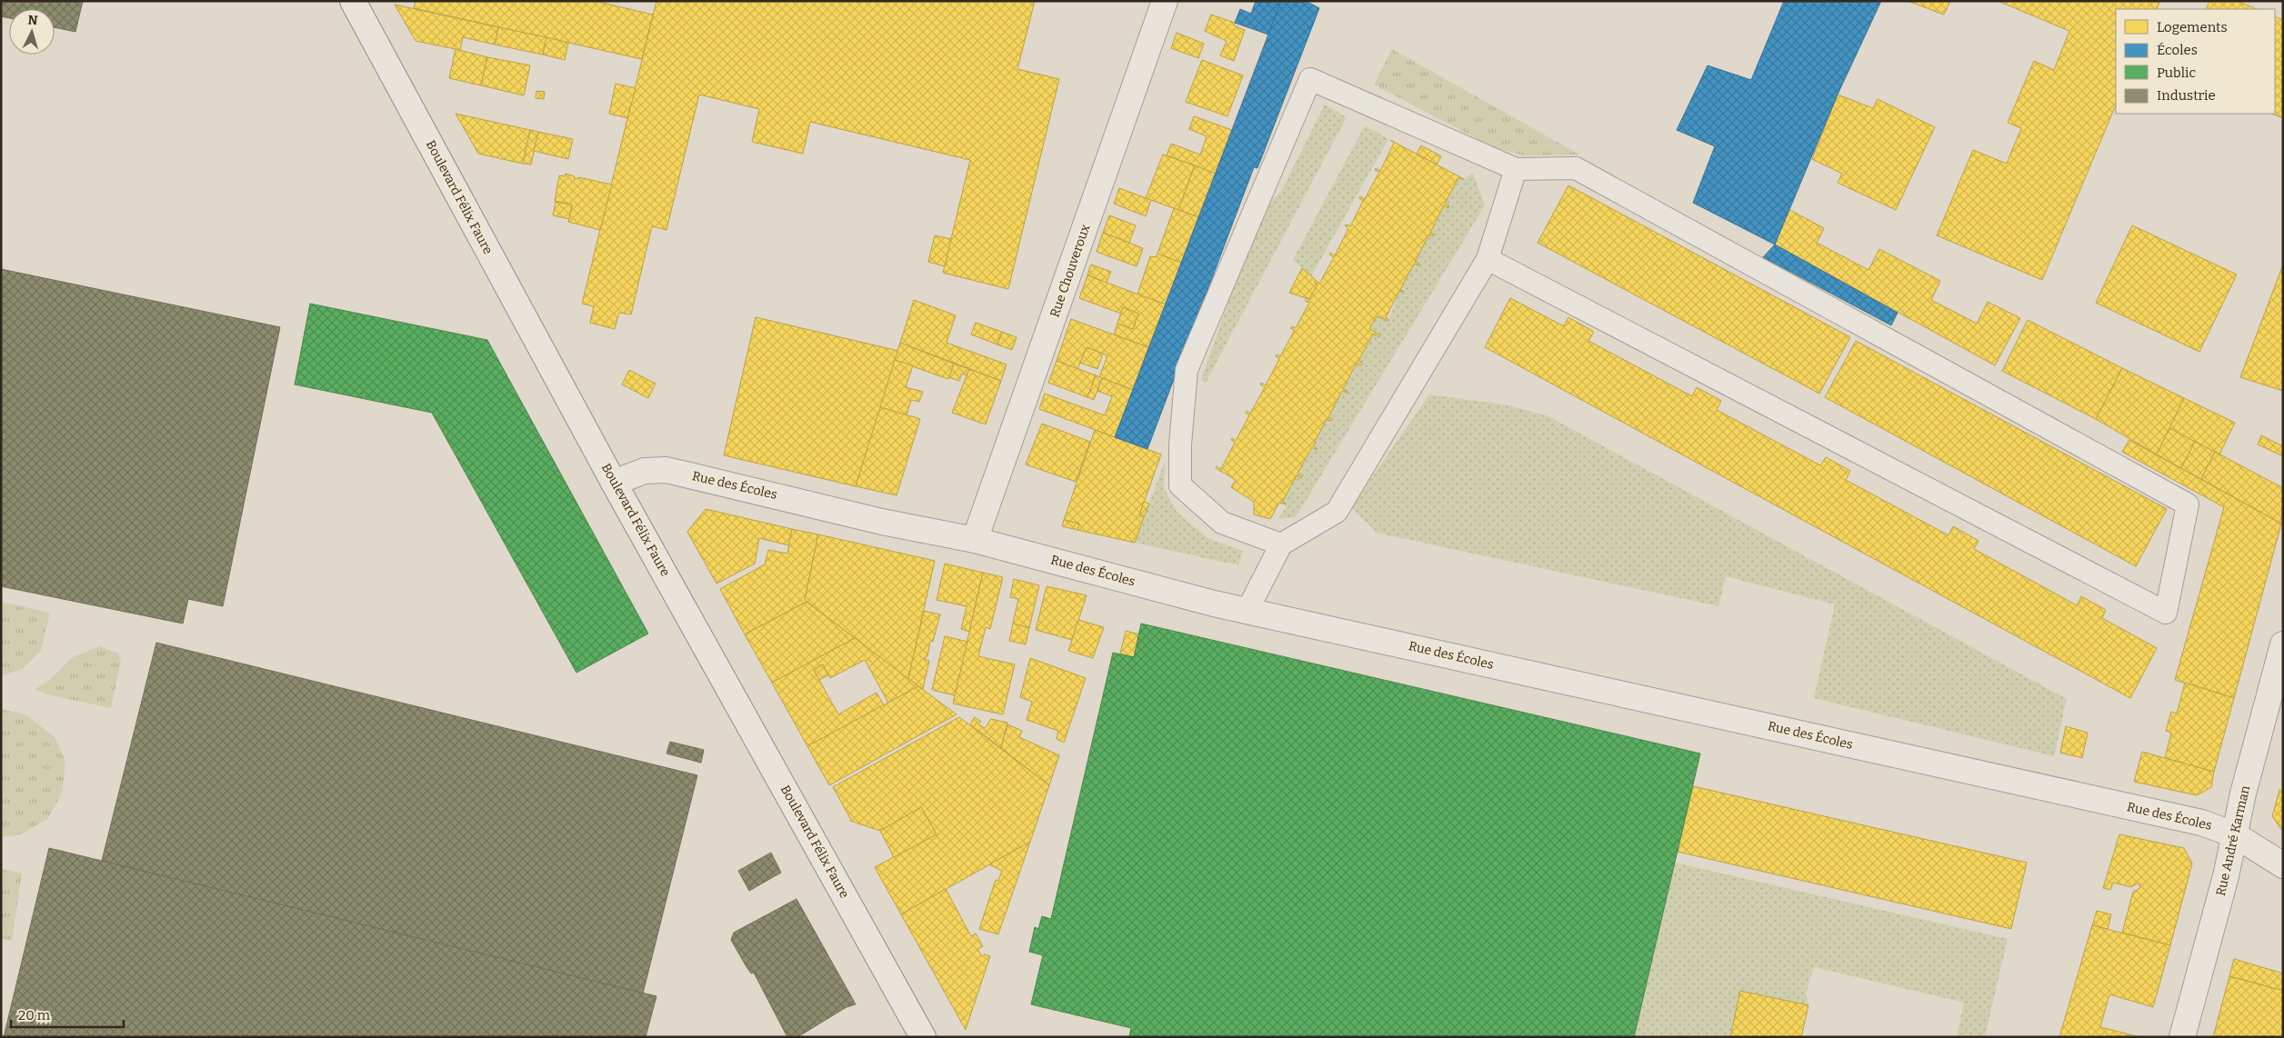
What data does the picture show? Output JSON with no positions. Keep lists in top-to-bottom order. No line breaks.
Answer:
{"streets":{"street":["Boulevard Félix Faure","Rue Chouveroux","Rue des Écoles","Rue André Karman"]},"crossings":[["Boulevard Félix Faure","Rue des Écoles"],["Rue Chouveroux","Rue des Écoles"],["Rue des Écoles","Rue André Karman"]],"legend":["Logements","Écoles","Public","Industrie"],"scale_bar":"20 m","north":"top"}
